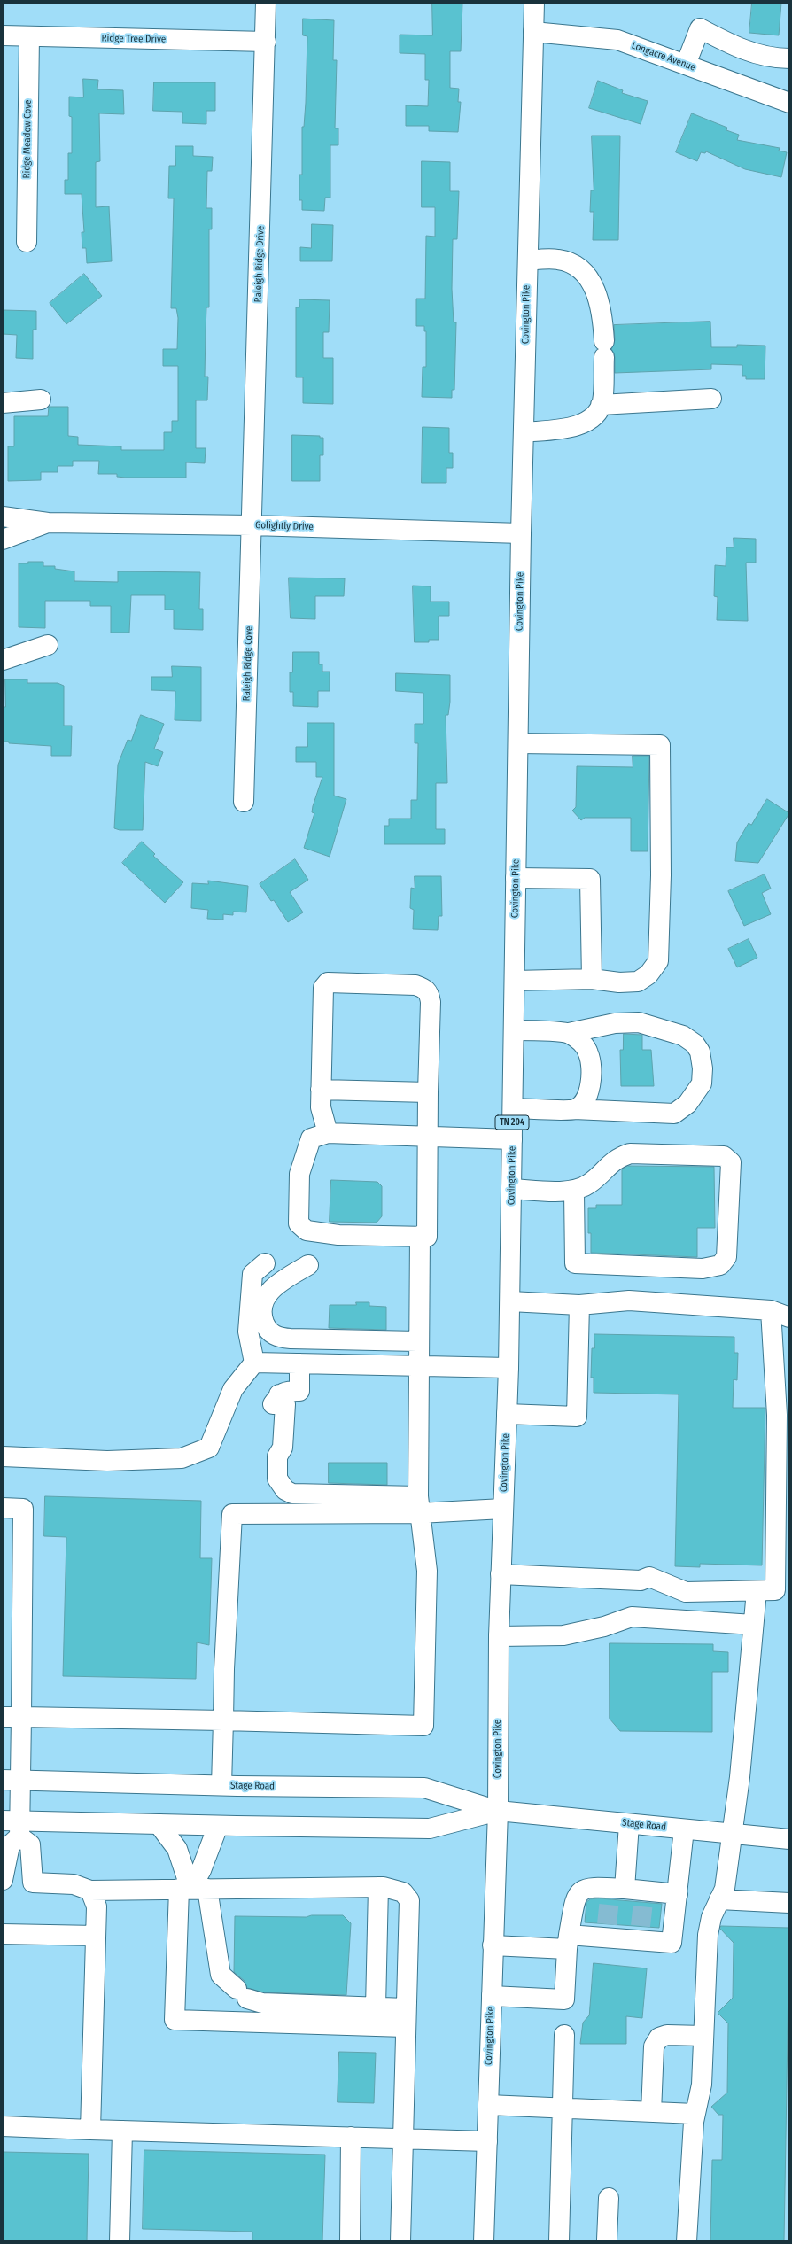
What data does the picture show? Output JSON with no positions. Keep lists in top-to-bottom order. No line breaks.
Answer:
{"streets":{"main road":["Ridge Tree Drive","Longacre Avenue","Ridge Meadow Cove","Raleigh Ridge Drive","Covington Pike","Golightly Drive","Raleigh Ridge Cove","TN 204","Stage Road"]},"crossings":[["Ridge Tree Drive","Ridge Meadow Cove"],["Ridge Tree Drive","Raleigh Ridge Drive"],["Longacre Avenue","Covington Pike"],["Raleigh Ridge Drive","Golightly Drive"],["Raleigh Ridge Drive","Raleigh Ridge Cove"],["Covington Pike","Golightly Drive"],["Covington Pike","Stage Road"],["Golightly Drive","Raleigh Ridge Cove"]]}
